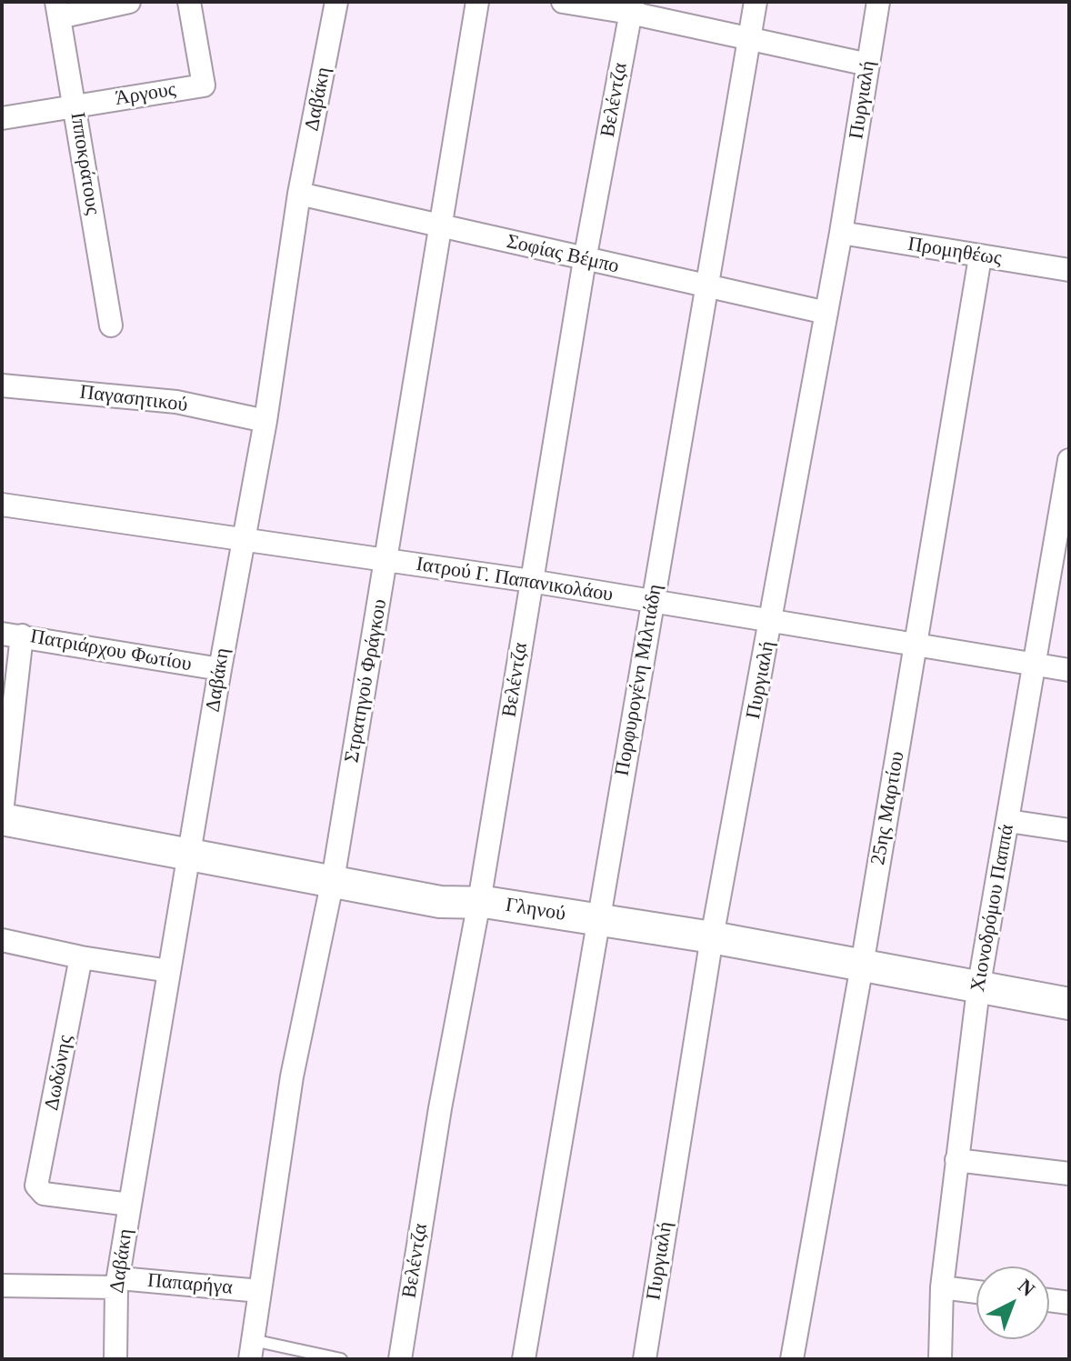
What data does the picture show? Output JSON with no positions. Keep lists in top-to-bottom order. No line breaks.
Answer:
{"streets":{"street":["Άργους","Δαβάκη","Βελέντζα","Πυργιαλή","Ιπποκράτους","Προμηθέως","Σοφίας Βέμπο","Παγασητικού","Ιατρού Γ. Παπανικολάου","Πατριάρχου Φωτίου","Πορφυρογένη Μιλτιάδη","Στρατηγού Φράγκου","25ης Μαρτίου","Χιονοδρόμου Παππά","Γληνού","Δωδώνης","Παπαρήγα"]},"crossings":[["Άργους","Ιπποκράτους"],["Δαβάκη","Σοφίας Βέμπο"],["Δαβάκη","Παγασητικού"],["Δαβάκη","Ιατρού Γ. Παπανικολάου"],["Δαβάκη","Πατριάρχου Φωτίου"],["Δαβάκη","Γληνού"],["Δαβάκη","Δωδώνης"],["Δαβάκη","Παπαρήγα"],["Βελέντζα","Σοφίας Βέμπο"],["Βελέντζα","Ιατρού Γ. Παπανικολάου"],["Βελέντζα","Γληνού"],["Πυργιαλή","Προμηθέως"],["Πυργιαλή","Σοφίας Βέμπο"],["Πυργιαλή","Ιατρού Γ. Παπανικολάου"],["Πυργιαλή","Γληνού"],["Προμηθέως","25ης Μαρτίου"],["Σοφίας Βέμπο","Πορφυρογένη Μιλτιάδη"],["Σοφίας Βέμπο","Στρατηγού Φράγκου"],["Ιατρού Γ. Παπανικολάου","Πορφυρογένη Μιλτιάδη"],["Ιατρού Γ. Παπανικολάου","Στρατηγού Φράγκου"],["Ιατρού Γ. Παπανικολάου","25ης Μαρτίου"],["Ιατρού Γ. Παπανικολάου","Χιονοδρόμου Παππά"],["Πορφυρογένη Μιλτιάδη","Γληνού"],["Στρατηγού Φράγκου","Γληνού"],["Στρατηγού Φράγκου","Παπαρήγα"],["25ης Μαρτίου","Γληνού"],["Χιονοδρόμου Παππά","Γληνού"]],"north":"top right"}
